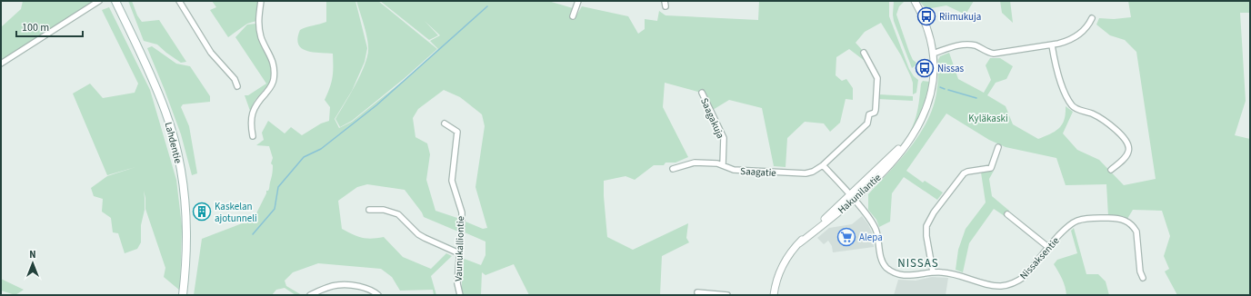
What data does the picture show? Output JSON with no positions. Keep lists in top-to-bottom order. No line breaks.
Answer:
{"streets":{"main road":["Lahdentie"],"street":["Saagakuja","Saagatie","Hakunilantie","Vaunukalliontie","Nissaksentie"]},"crossings":[["Saagakuja","Saagatie"],["Hakunilantie","Nissaksentie"]],"districts":["NISSAS"],"parks":["Kyläkaski"],"places":{"bus stop":["Riimukuja","Nissas"],"building":["Kaskelan ajotunneli"],"supermarket":["Alepa"]},"scale_bar":"100 m","north":"top"}
